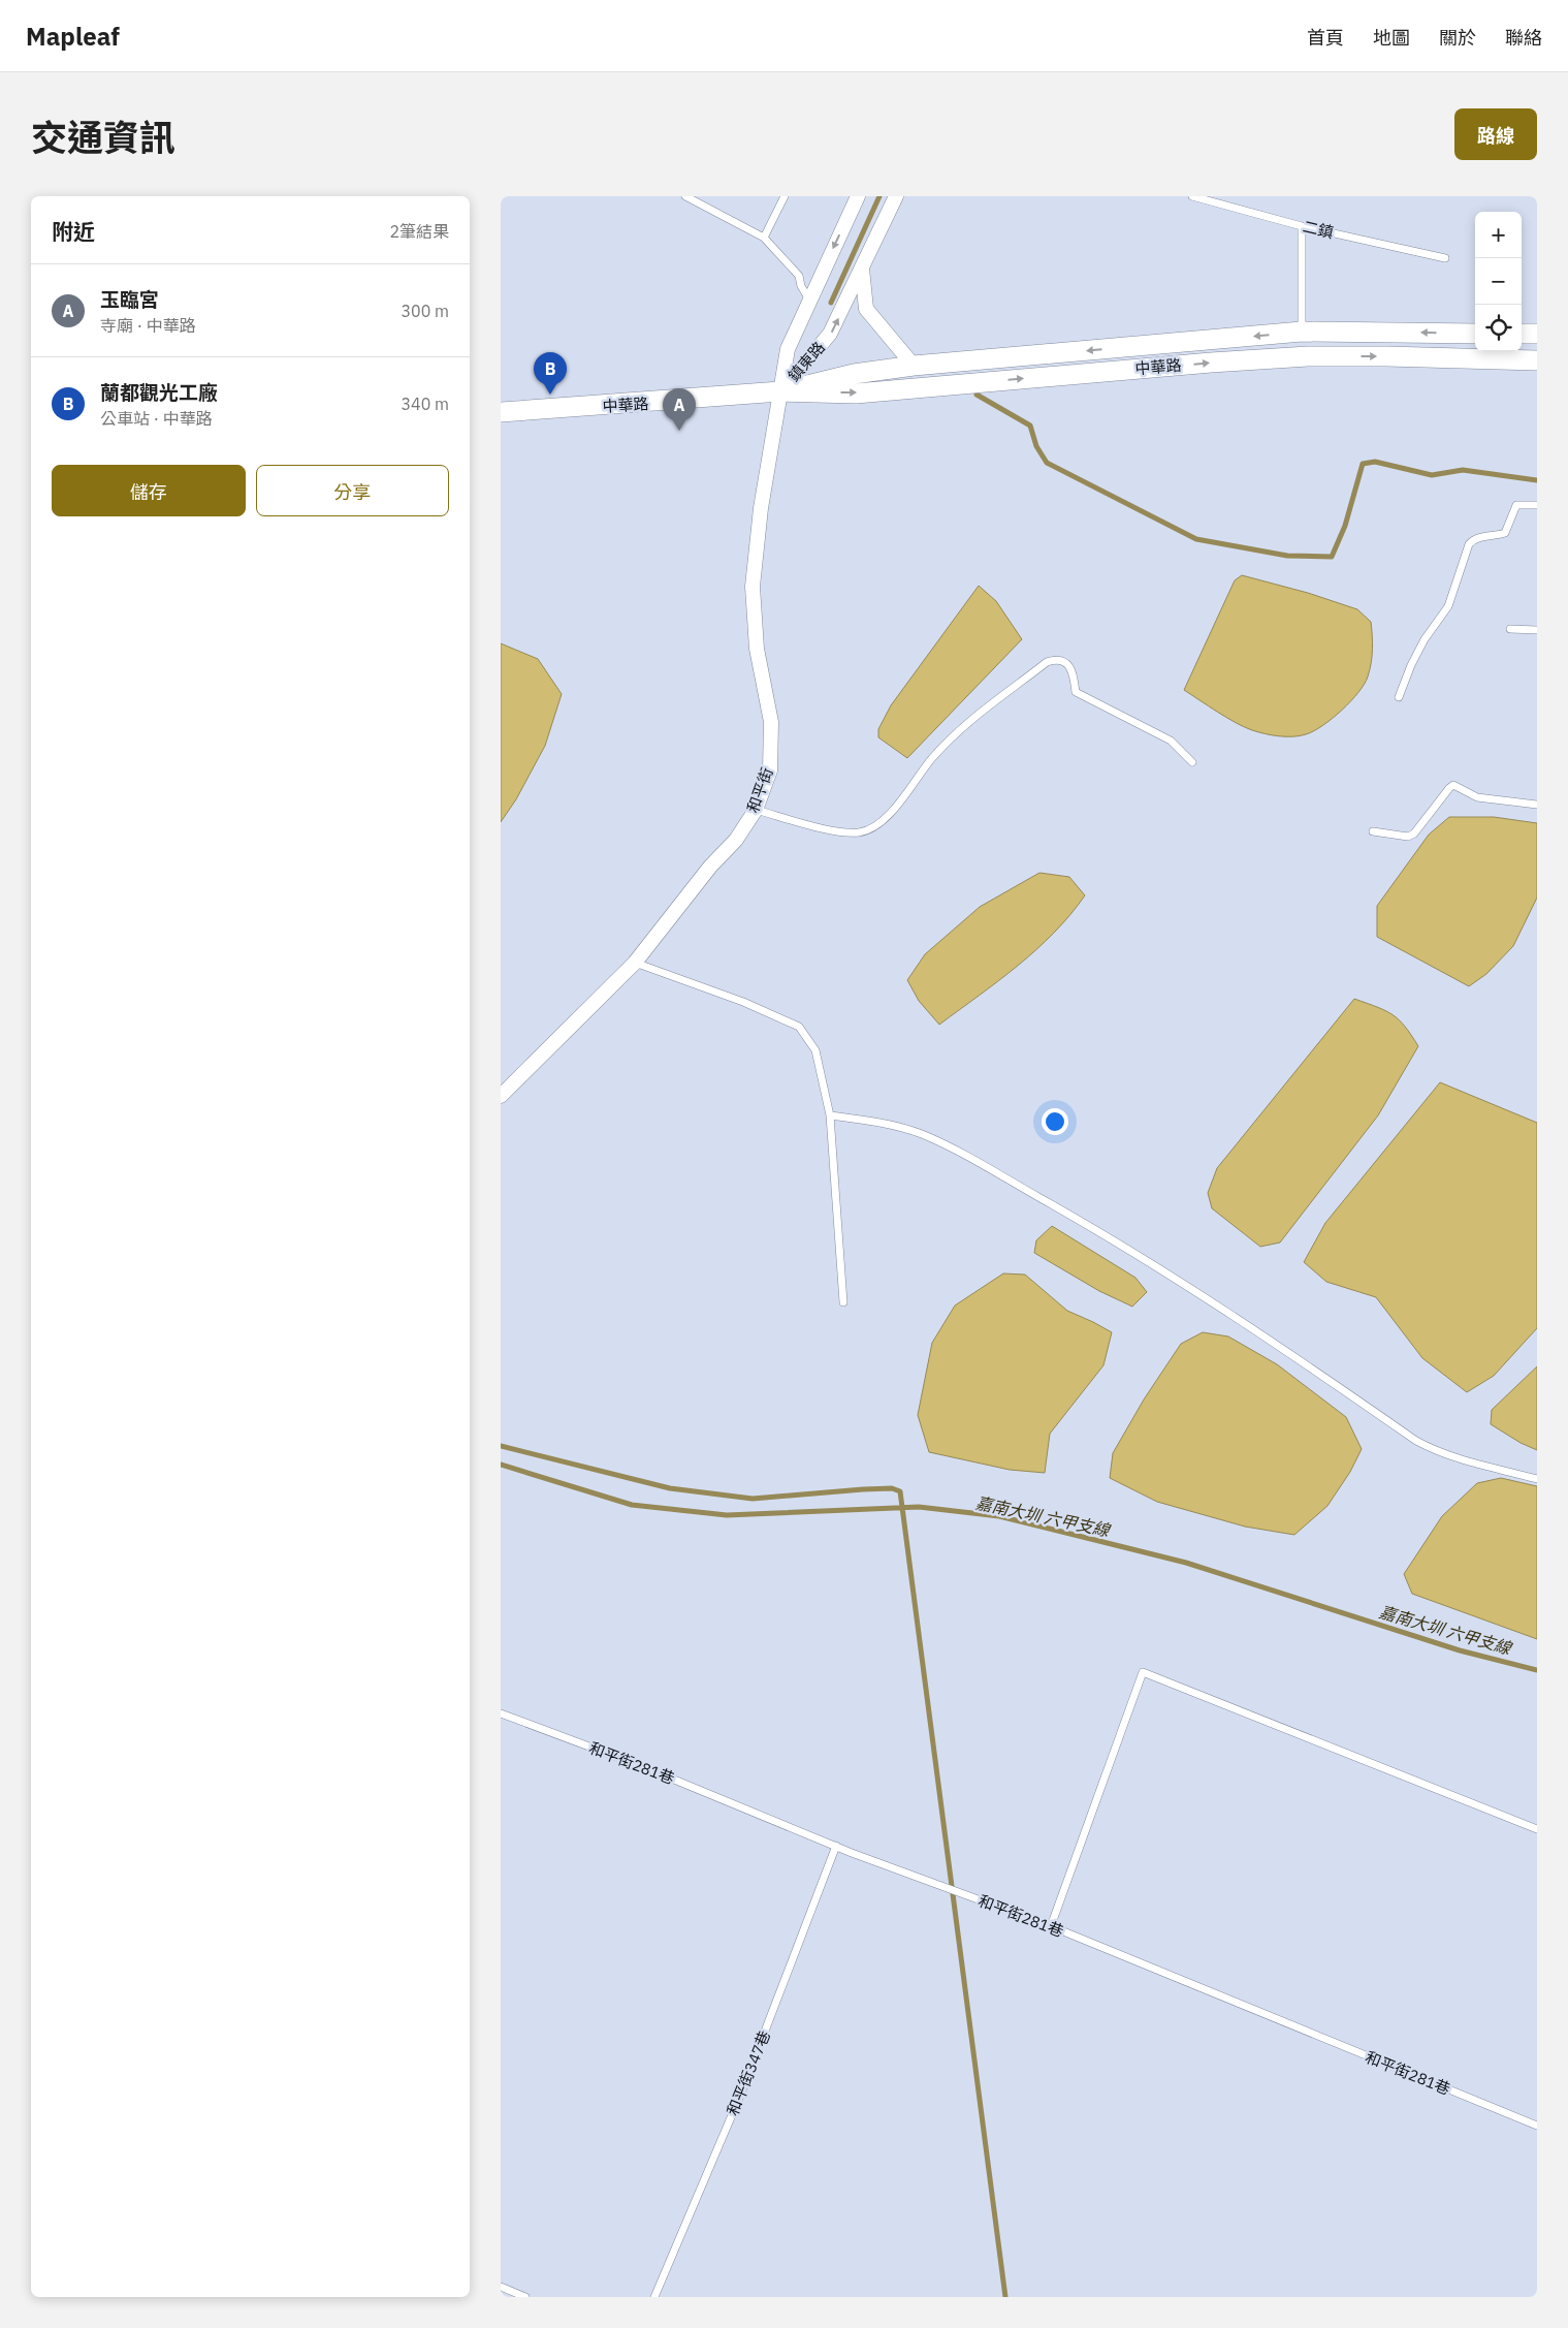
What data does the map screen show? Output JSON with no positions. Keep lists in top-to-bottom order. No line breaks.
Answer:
{"streets":{"street":["鎮東路","中華路","和平街"],"lane":["二鎮","和平街281巷","和平街347巷"]},"crossings":[["鎮東路","中華路"],["鎮東路","和平街"],["中華路","和平街"],["和平街281巷","和平街347巷"]],"water":["嘉南大圳 六甲支線"],"page":{"header":"Mapleaf","nav":["首頁","地圖","關於","聯絡"],"title":"交通資訊","buttons":["路線",["儲存","分享"]],"heading":["附近","2筆結果"],"map_buttons":["+","−"],"list":[{"mark":"A","name":"玉臨宮","note":"寺廟 · 中華路","value":"300 m"},{"mark":"B","name":"蘭都觀光工廠","note":"公車站 · 中華路","value":"340 m"}],"pins":["B","A"]}}
